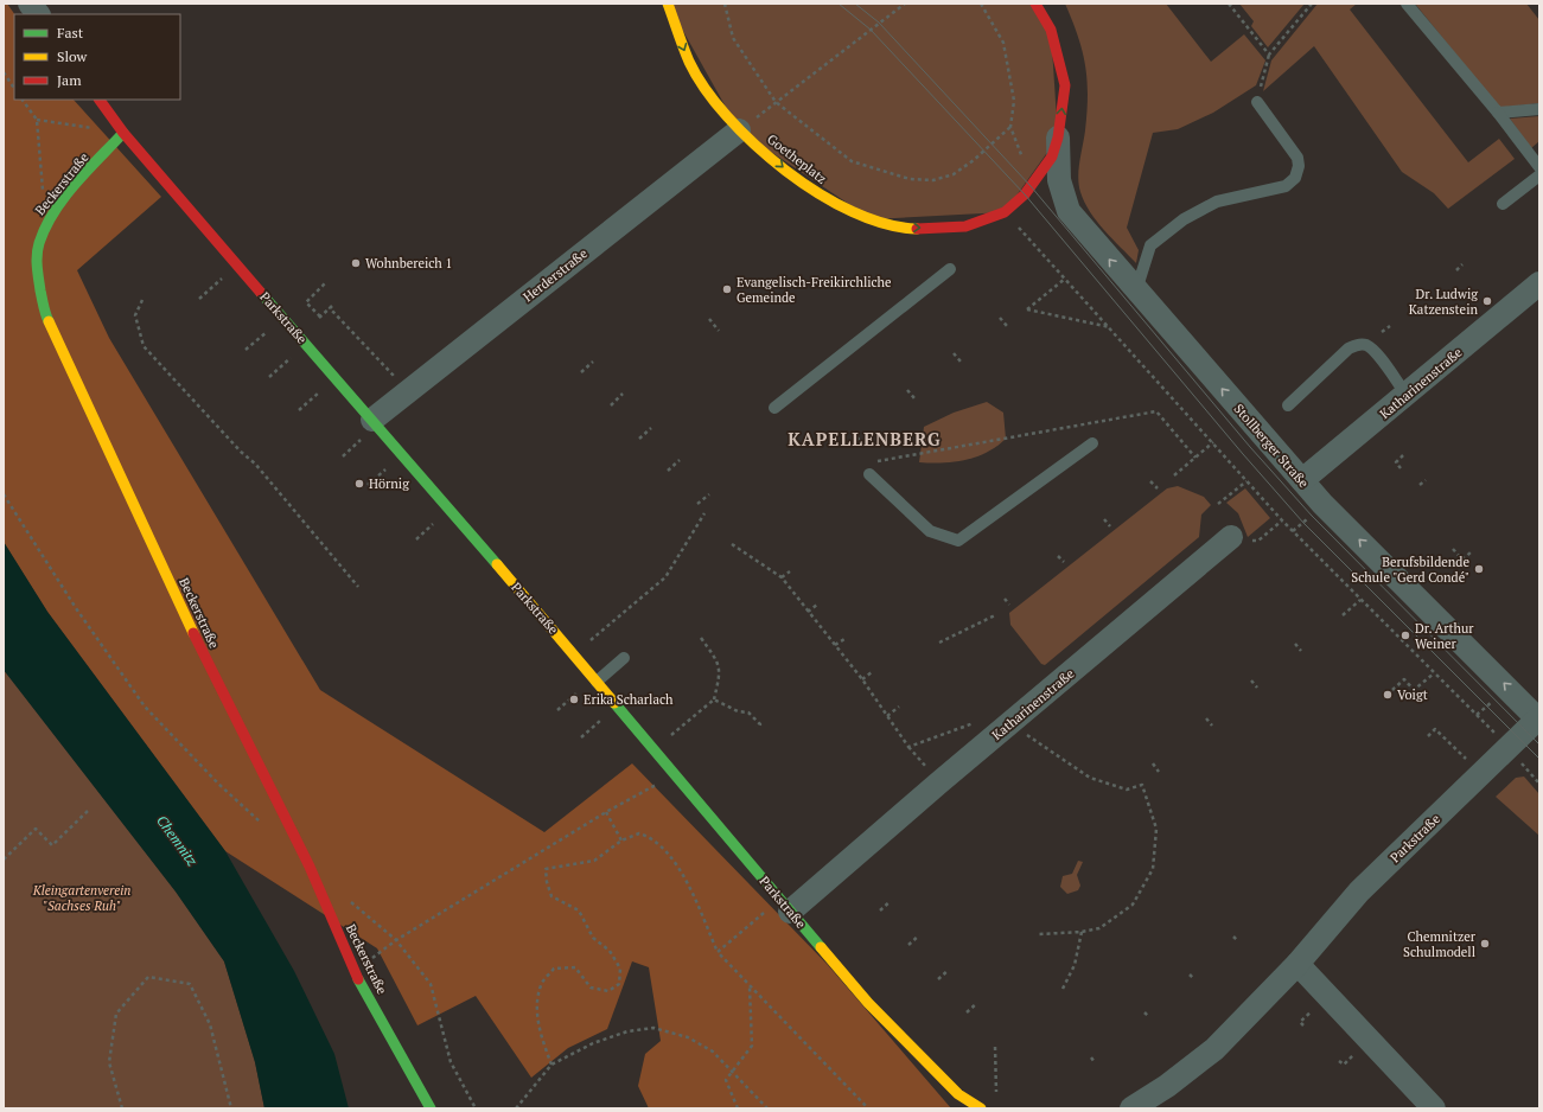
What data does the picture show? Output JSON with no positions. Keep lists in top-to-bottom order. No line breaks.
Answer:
{"streets":{"street":["Goetheplatz","Beckerstraße","Herderstraße","Parkstraße","Katharinenstraße","Stollberger Straße"]},"crossings":[["Goetheplatz","Herderstraße"],["Goetheplatz","Stollberger Straße"],["Beckerstraße","Parkstraße"],["Herderstraße","Parkstraße"],["Parkstraße","Katharinenstraße"],["Parkstraße","Stollberger Straße"],["Katharinenstraße","Stollberger Straße"]],"one_way":["Stollberger Straße"],"districts":["KAPELLENBERG"],"water":["Chemnitz"],"parks":["Kleingartenverein \"Sachses Ruh\""],"places":["Wohnbereich 1","Evangelisch-Freikirchliche Gemeinde","Dr. Ludwig Katzenstein","Hörnig","Berufsbildende Schule \"Gerd Condé\"","Dr. Arthur Weiner","Voigt","Erika Scharlach","Chemnitzer Schulmodell"],"legend":["Fast","Slow","Jam"]}
